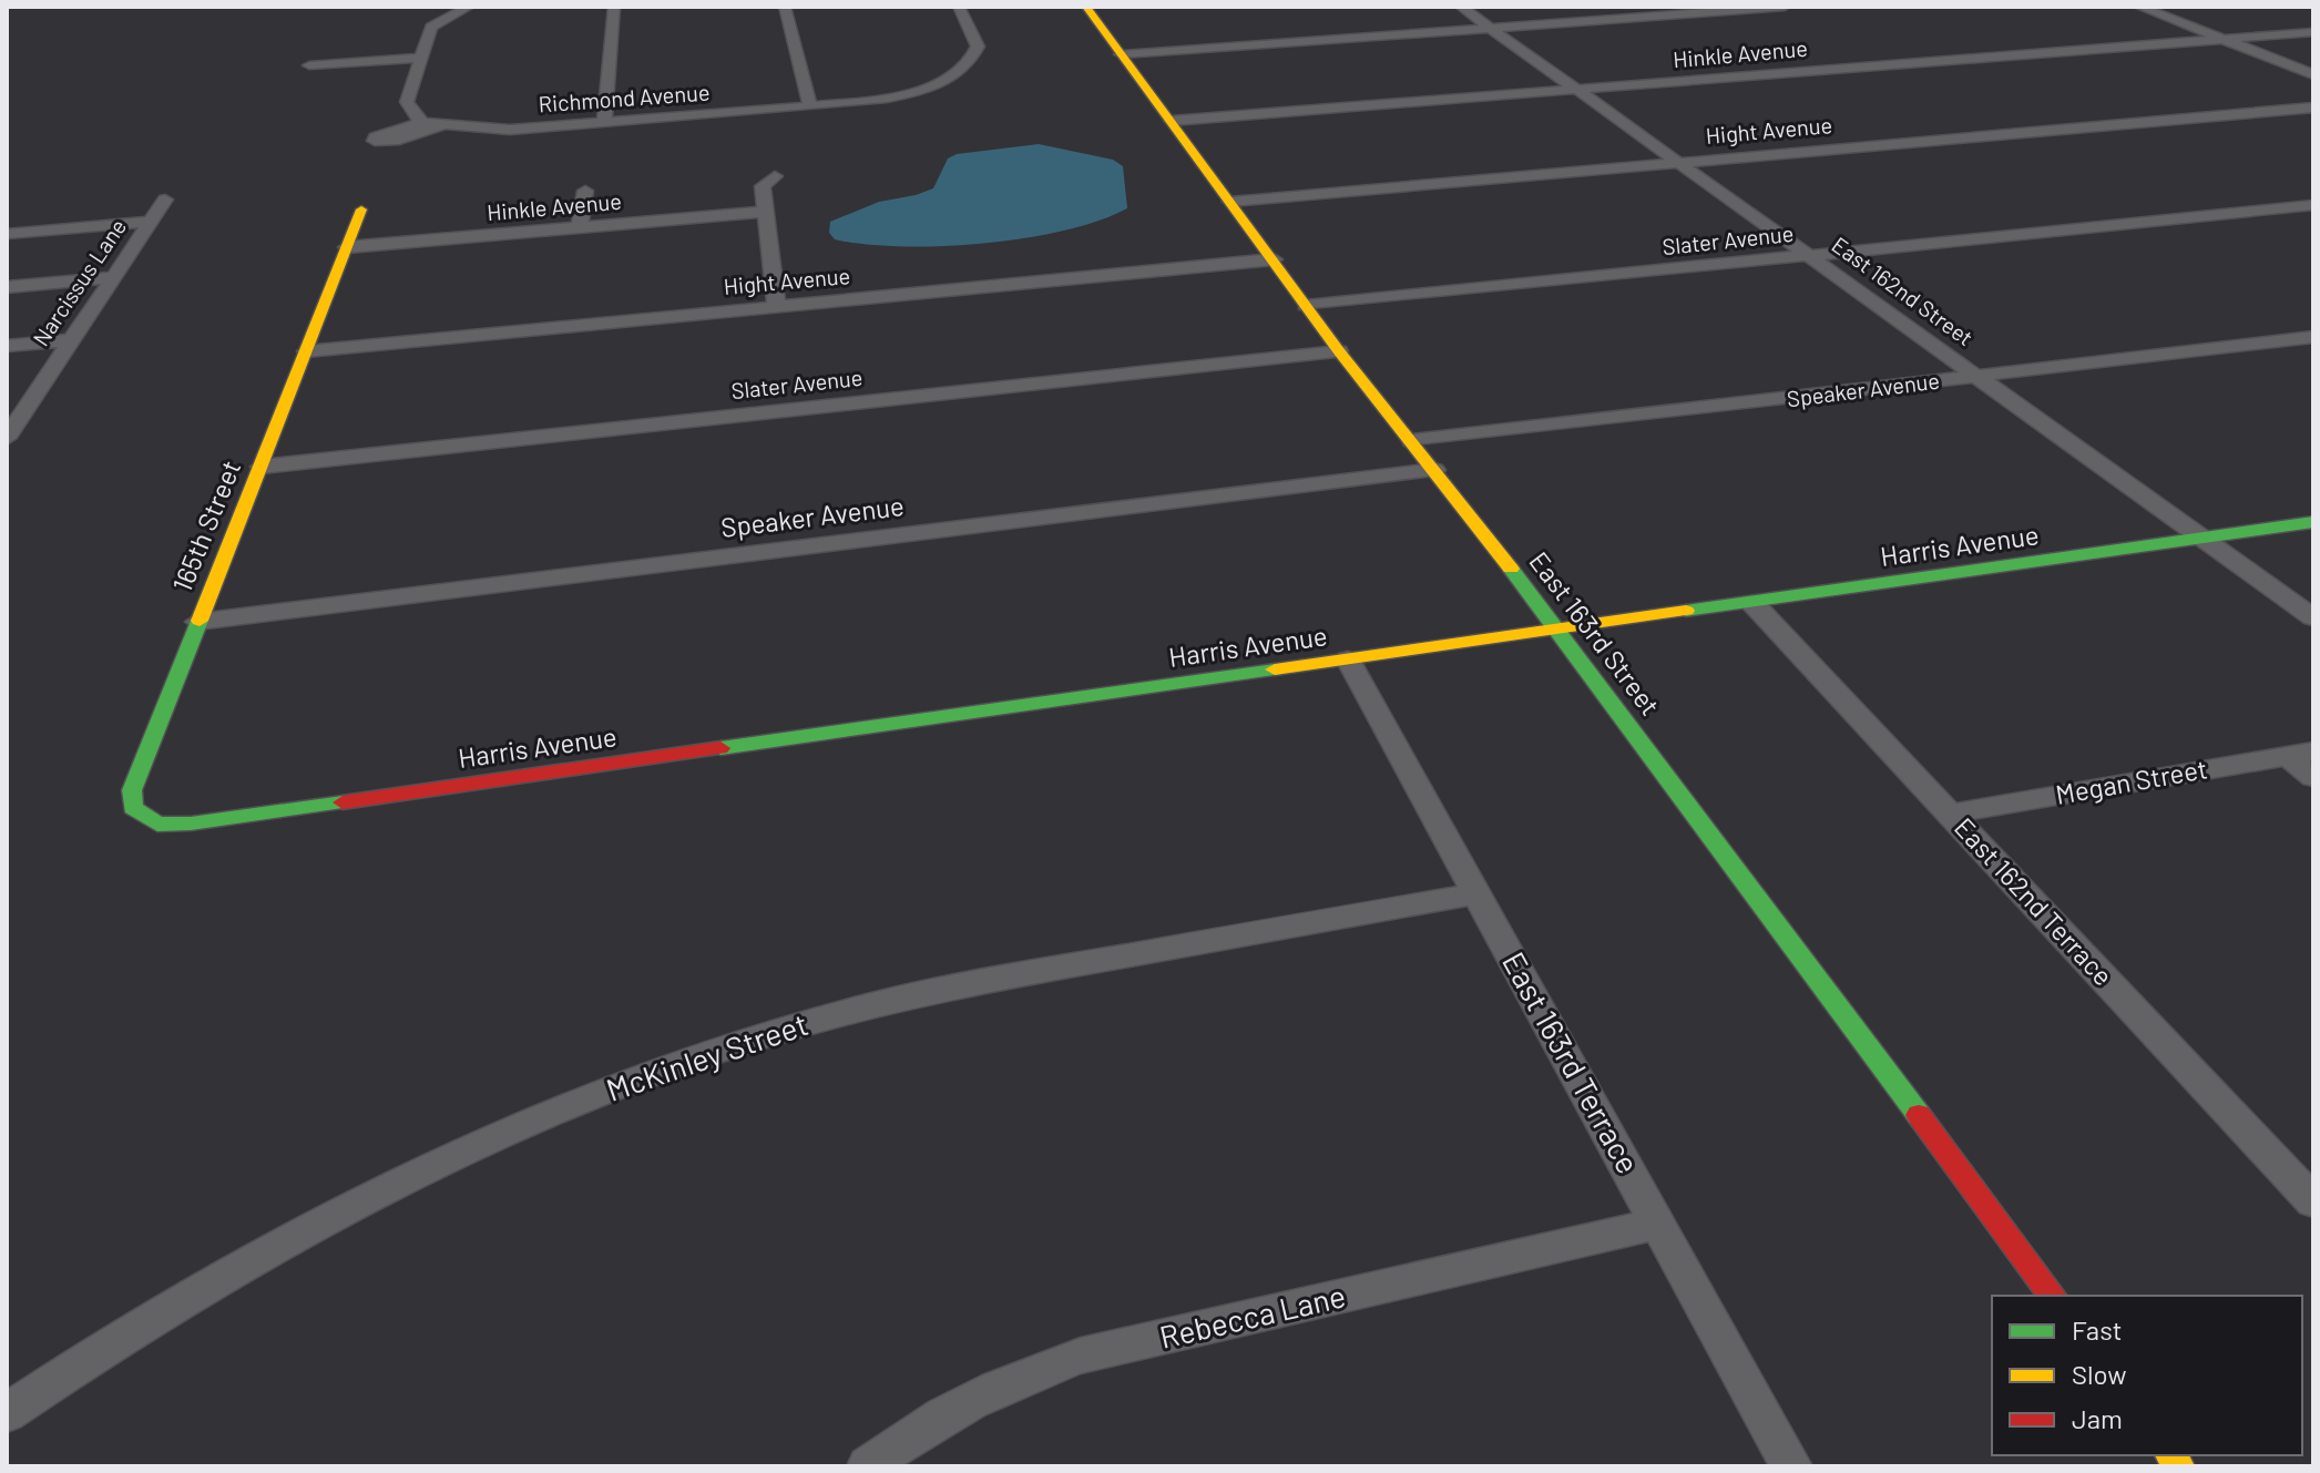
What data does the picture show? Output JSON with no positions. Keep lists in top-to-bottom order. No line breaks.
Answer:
{"streets":{"street":["Hinkle Avenue","Richmond Avenue","Hight Avenue","Slater Avenue","Narcissus Lane","East 162nd Street","Speaker Avenue","165th Street","Harris Avenue","East 163rd Street","Megan Street","East 162nd Terrace","McKinley Street","East 163rd Terrace","Rebecca Lane"]},"crossings":[["Hinkle Avenue","East 162nd Street"],["Hinkle Avenue","165th Street"],["Hinkle Avenue","East 163rd Street"],["Hight Avenue","East 162nd Street"],["Hight Avenue","165th Street"],["Hight Avenue","East 163rd Street"],["Slater Avenue","East 162nd Street"],["Slater Avenue","165th Street"],["Slater Avenue","East 163rd Street"],["East 162nd Street","Speaker Avenue"],["East 162nd Street","Harris Avenue"],["Speaker Avenue","165th Street"],["Speaker Avenue","East 163rd Street"],["165th Street","Harris Avenue"],["Harris Avenue","East 163rd Street"],["Harris Avenue","East 162nd Terrace"],["Harris Avenue","East 163rd Terrace"],["Megan Street","East 162nd Terrace"],["McKinley Street","East 163rd Terrace"],["East 163rd Terrace","Rebecca Lane"]],"legend":["Fast","Slow","Jam"]}
